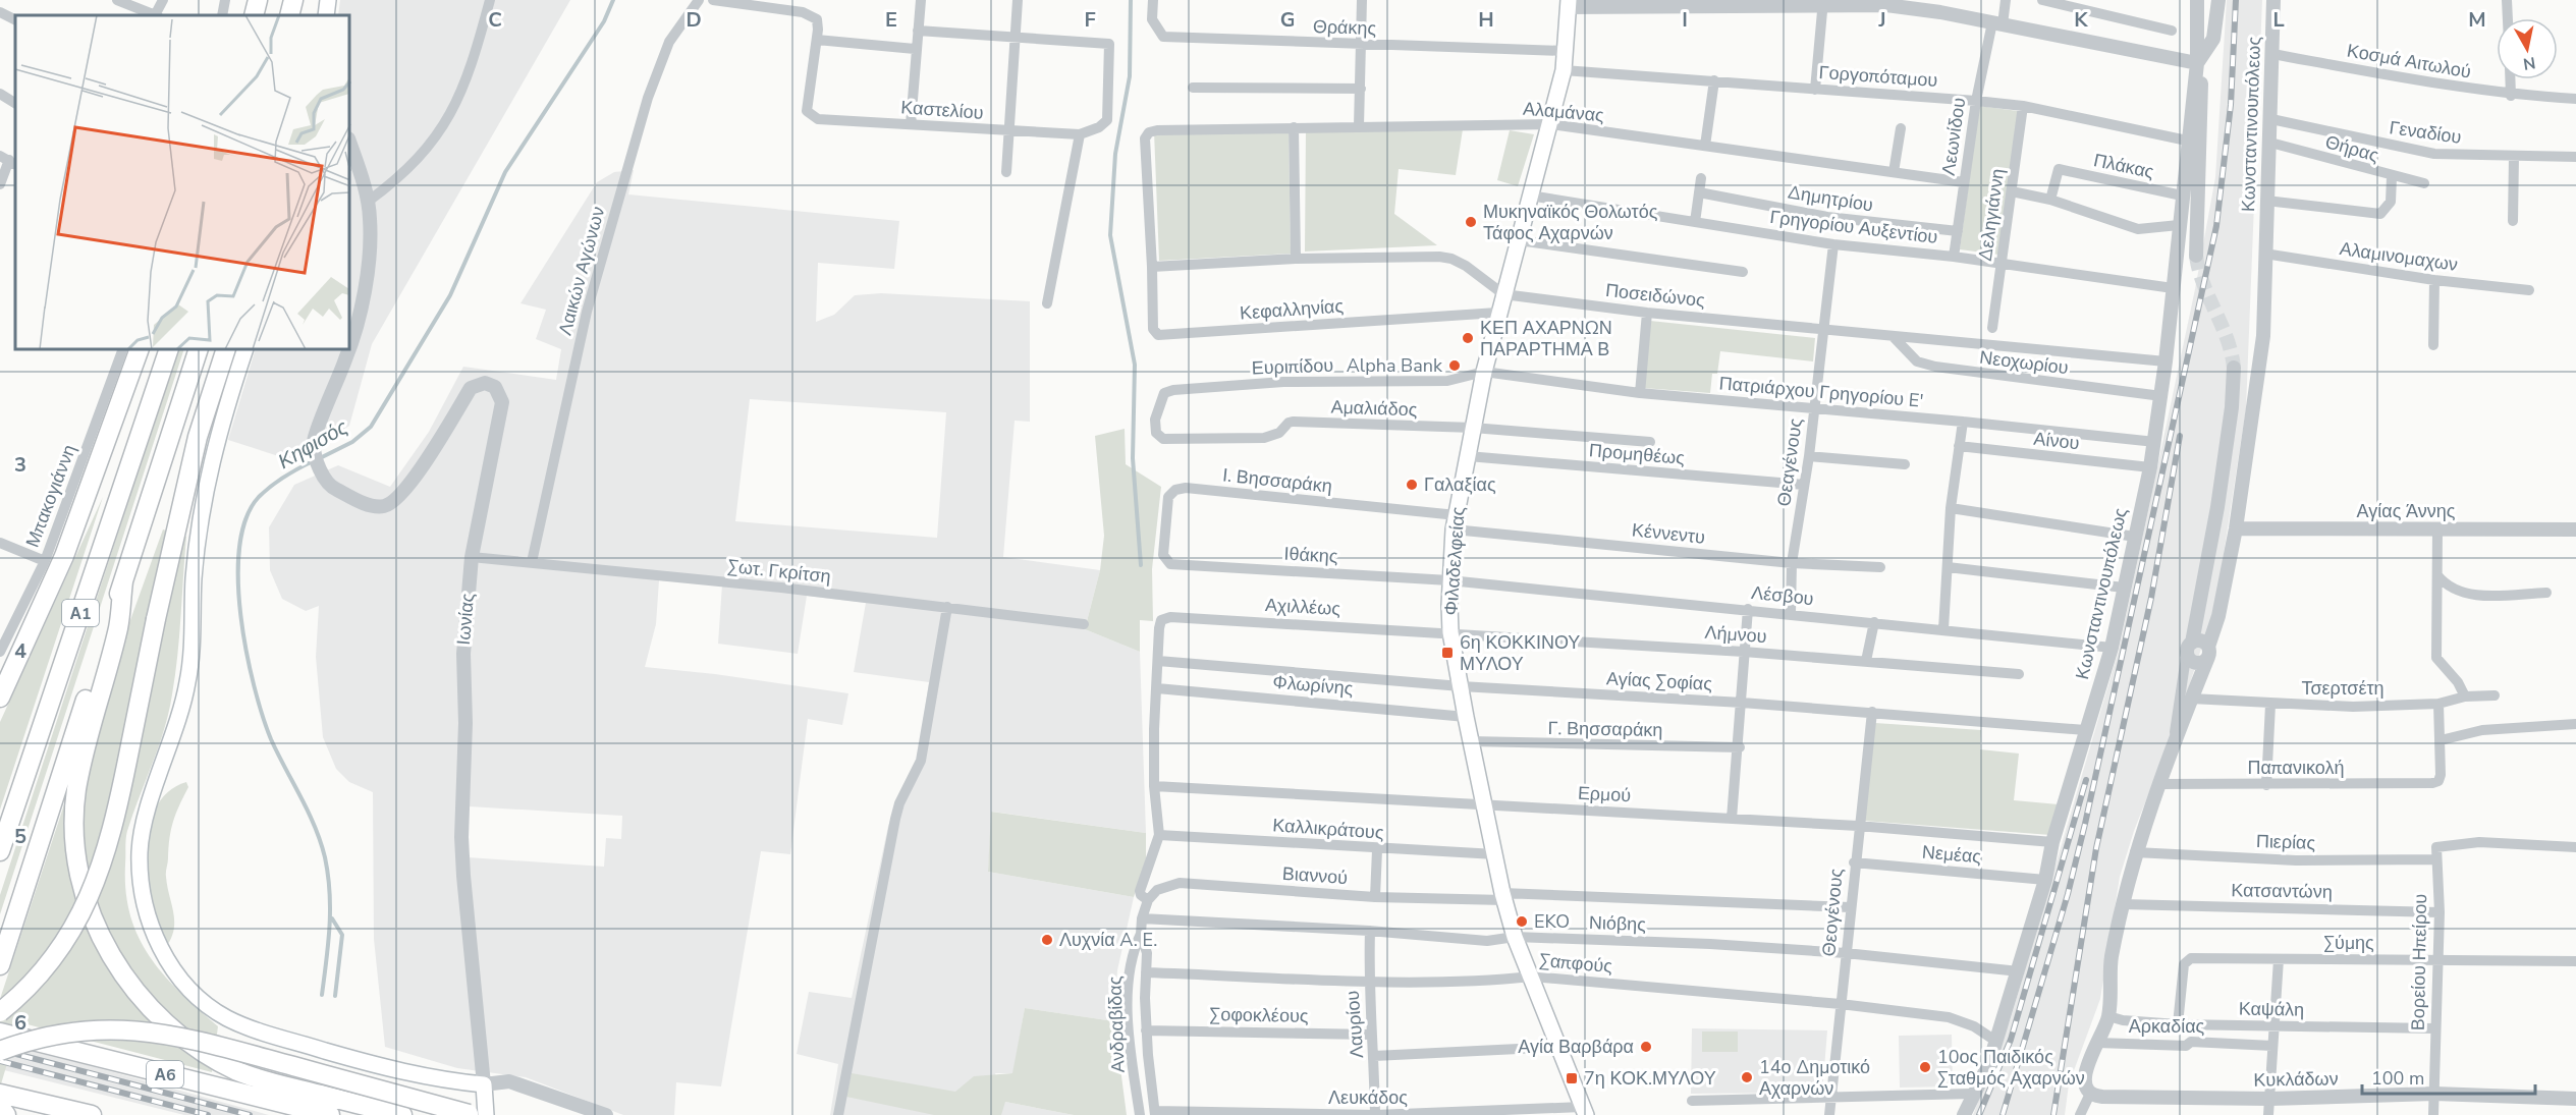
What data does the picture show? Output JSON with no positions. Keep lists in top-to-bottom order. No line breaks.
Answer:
{"streets":{"highway":["Α1","Α6"],"main road":["Φιλαδελφείας","Ιωνίας"],"street":["Θράκης","Κοσμά Αιτωλού","Γοργοπόταμου","Καστελίου","Αλαμάνας","Κωνσταντινουπόλεως","Γεναδίου","Λεωνίδου","Θήρας","Πλάκας","Δημητρίου","Δεληγιάννη","Γρηγορίου Αυξεντίου","Αλαμινομαχων","Λαικών Αγώνων","Ποσειδώνος","Κεφαλληνίας","Νεοχωρίου","Ευριπίδου","Πατριάρχου Γρηγορίου E'","Αμαλιάδος","Αίνου","Προμηθέως","Θεαγένους","Ι. Βησσαράκη","Μπακογιάννη","Αγίας Άννης","Κέννεντυ","Ιθάκης","Σωτ. Γκρίτση","Λέσβου","Αχιλλέως","Λήμνου","Αγίας Σοφίας","Φλωρίνης","Τσερτσέτη","Γ. Βησσαράκη","Παπανικολή","Ερμού","Καλλικράτους","Πιερίας","Νεμέας","Βιαννού","Κατσαντώνη","Θεογένους","Νιόβης","Σύμης","Βορείου Ηπείρου","Σαπφούς","Καψάλη","Σοφοκλέους","Ανδραβίδας","Λαυρίου","Αρκαδίας","Κυκλάδων","Λευκάδος"]},"crossings":[["Θράκης","Φιλαδελφείας"],["Κοσμά Αιτωλού","Κωνσταντινουπόλεως"],["Γοργοπόταμου","Κωνσταντινουπόλεως"],["Γοργοπόταμου","Λεωνίδου"],["Γοργοπόταμου","Δεληγιάννη"],["Γοργοπόταμου","Φιλαδελφείας"],["Αλαμάνας","Λεωνίδου"],["Αλαμάνας","Κεφαλληνίας"],["Αλαμάνας","Φιλαδελφείας"],["Κωνσταντινουπόλεως","Γεναδίου"],["Κωνσταντινουπόλεως","Θήρας"],["Κωνσταντινουπόλεως","Πλάκας"],["Κωνσταντινουπόλεως","Γρηγορίου Αυξεντίου"],["Κωνσταντινουπόλεως","Αλαμινομαχων"],["Κωνσταντινουπόλεως","Ποσειδώνος"],["Κωνσταντινουπόλεως","Νεοχωρίου"],["Κωνσταντινουπόλεως","Πατριάρχου Γρηγορίου E'"],["Κωνσταντινουπόλεως","Αίνου"],["Κωνσταντινουπόλεως","Αγίας Άννης"],["Κωνσταντινουπόλεως","Λέσβου"],["Κωνσταντινουπόλεως","Αγίας Σοφίας"],["Κωνσταντινουπόλεως","Τσερτσέτη"],["Κωνσταντινουπόλεως","Παπανικολή"],["Κωνσταντινουπόλεως","Ερμού"],["Κωνσταντινουπόλεως","Πιερίας"],["Κωνσταντινουπόλεως","Νεμέας"],["Κωνσταντινουπόλεως","Κατσαντώνη"],["Κωνσταντινουπόλεως","Νιόβης"],["Κωνσταντινουπόλεως","Σαπφούς"],["Κωνσταντινουπόλεως","Καψάλη"],["Κωνσταντινουπόλεως","Αρκαδίας"],["Κωνσταντινουπόλεως","Κυκλάδων"],["Λεωνίδου","Δημητρίου"],["Λεωνίδου","Γρηγορίου Αυξεντίου"],["Δεληγιάννη","Γρηγορίου Αυξεντίου"],["Γρηγορίου Αυξεντίου","Θεαγένους"],["Γρηγορίου Αυξεντίου","Φιλαδελφείας"],["Λαικών Αγώνων","Σωτ. Γκρίτση"],["Ποσειδώνος","Κεφαλληνίας"],["Ποσειδώνος","Νεοχωρίου"],["Ποσειδώνος","Θεαγένους"],["Ποσειδώνος","Φιλαδελφείας"],["Κεφαλληνίας","Φιλαδελφείας"],["Ευριπίδου","Πατριάρχου Γρηγορίου E'"],["Ευριπίδου","Αμαλιάδος"],["Ευριπίδου","Φιλαδελφείας"],["Πατριάρχου Γρηγορίου E'","Θεαγένους"],["Πατριάρχου Γρηγορίου E'","Φιλαδελφείας"],["Αμαλιάδος","Φιλαδελφείας"],["Προμηθέως","Θεαγένους"],["Προμηθέως","Φιλαδελφείας"],["Θεαγένους","Κέννεντυ"],["Θεαγένους","Λέσβου"],["Ι. Βησσαράκη","Κέννεντυ"],["Ι. Βησσαράκη","Ιθάκης"],["Ι. Βησσαράκη","Φιλαδελφείας"],["Κέννεντυ","Φιλαδελφείας"],["Ιθάκης","Φιλαδελφείας"],["Ιθάκης","Λέσβου"],["Φιλαδελφείας","Λέσβου"],["Φιλαδελφείας","Αχιλλέως"],["Φιλαδελφείας","Λήμνου"],["Φιλαδελφείας","Αγίας Σοφίας"],["Φιλαδελφείας","Φλωρίνης"],["Φιλαδελφείας","Γ. Βησσαράκη"],["Φιλαδελφείας","Ερμού"],["Φιλαδελφείας","Καλλικράτους"],["Φιλαδελφείας","Βιαννού"],["Φιλαδελφείας","Νιόβης"],["Φιλαδελφείας","Σαπφούς"],["Φιλαδελφείας","Λευκάδος"],["Σωτ. Γκρίτση","Ιωνίας"],["Αχιλλέως","Λήμνου"],["Αχιλλέως","Αγίας Σοφίας"],["Αγίας Σοφίας","Θεογένους"],["Ερμού","Θεογένους"],["Πιερίας","Βορείου Ηπείρου"],["Νεμέας","Θεογένους"],["Βιαννού","Θεογένους"],["Κατσαντώνη","Βορείου Ηπείρου"],["Θεογένους","Νιόβης"],["Θεογένους","Σαπφούς"],["Νιόβης","Ανδραβίδας"],["Νιόβης","Λαυρίου"],["Σύμης","Βορείου Ηπείρου"],["Σύμης","Καψάλη"],["Βορείου Ηπείρου","Καψάλη"],["Βορείου Ηπείρου","Κυκλάδων"],["Σαπφούς","Ανδραβίδας"],["Σαπφούς","Λαυρίου"],["Σοφοκλέους","Ανδραβίδας"],["Σοφοκλέους","Λαυρίου"],["Ανδραβίδας","Λευκάδος"],["Λαυρίου","Λευκάδος"]],"water":["Κηφισός"],"places":{"other":["Μυκηναϊκός Θολωτός Τάφος Αχαρνών","ΚΕΠ ΑΧΑΡΝΩΝ ΠΑΡΑΡΤΗΜΑ Β","Alpha Bank","Γαλαξίας","EKO","Λυχνία A. E.","Αγία Βαρβάρα","10ος Παιδικός Σταθμός Αχαρνών","14ο Δημοτικό Αχαρνών"],"transit":["6η ΚΟΚΚΙΝΟΥ ΜΥΛΟΥ","7η ΚΟΚ.ΜΥΛΟΥ"]},"scale_bar":"100 m","north":"bottom","grid":{"columns":["C","D","E","F","G","H","I","J","K","L","M"],"rows":["3","4","5","6"]}}
